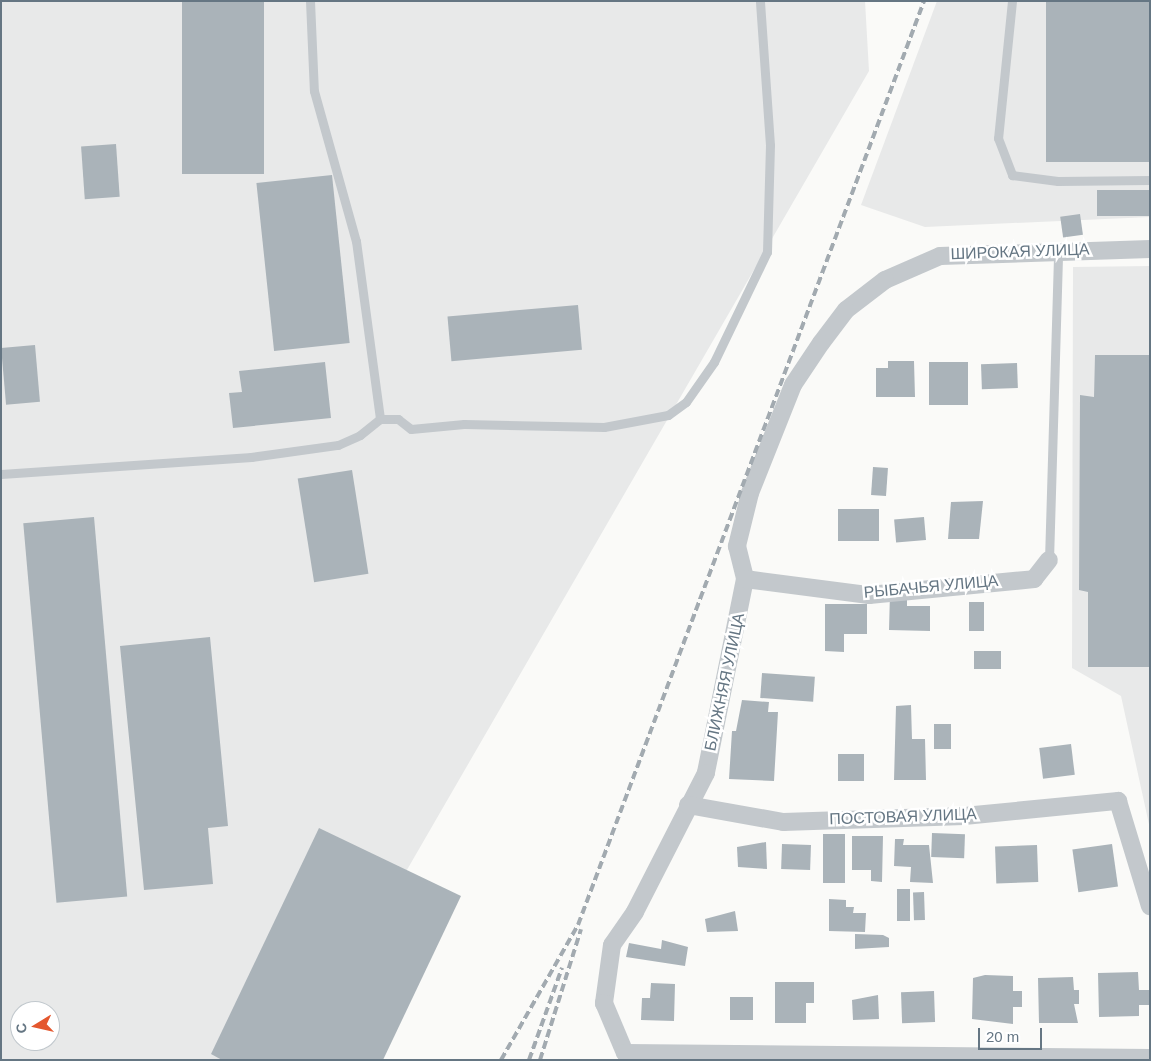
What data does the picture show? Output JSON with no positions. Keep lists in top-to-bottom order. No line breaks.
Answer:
{"streets":{"street":["ШИРОКАЯ УЛИЦА","РЫБАЧЬЯ УЛИЦА","БЛИЖНЯЯ УЛИЦА","ПОСТОВАЯ УЛИЦА"]},"crossings":[["ШИРОКАЯ УЛИЦА","БЛИЖНЯЯ УЛИЦА"],["РЫБАЧЬЯ УЛИЦА","БЛИЖНЯЯ УЛИЦА"],["БЛИЖНЯЯ УЛИЦА","ПОСТОВАЯ УЛИЦА"]],"scale_bar":"20 m","north":"left"}
